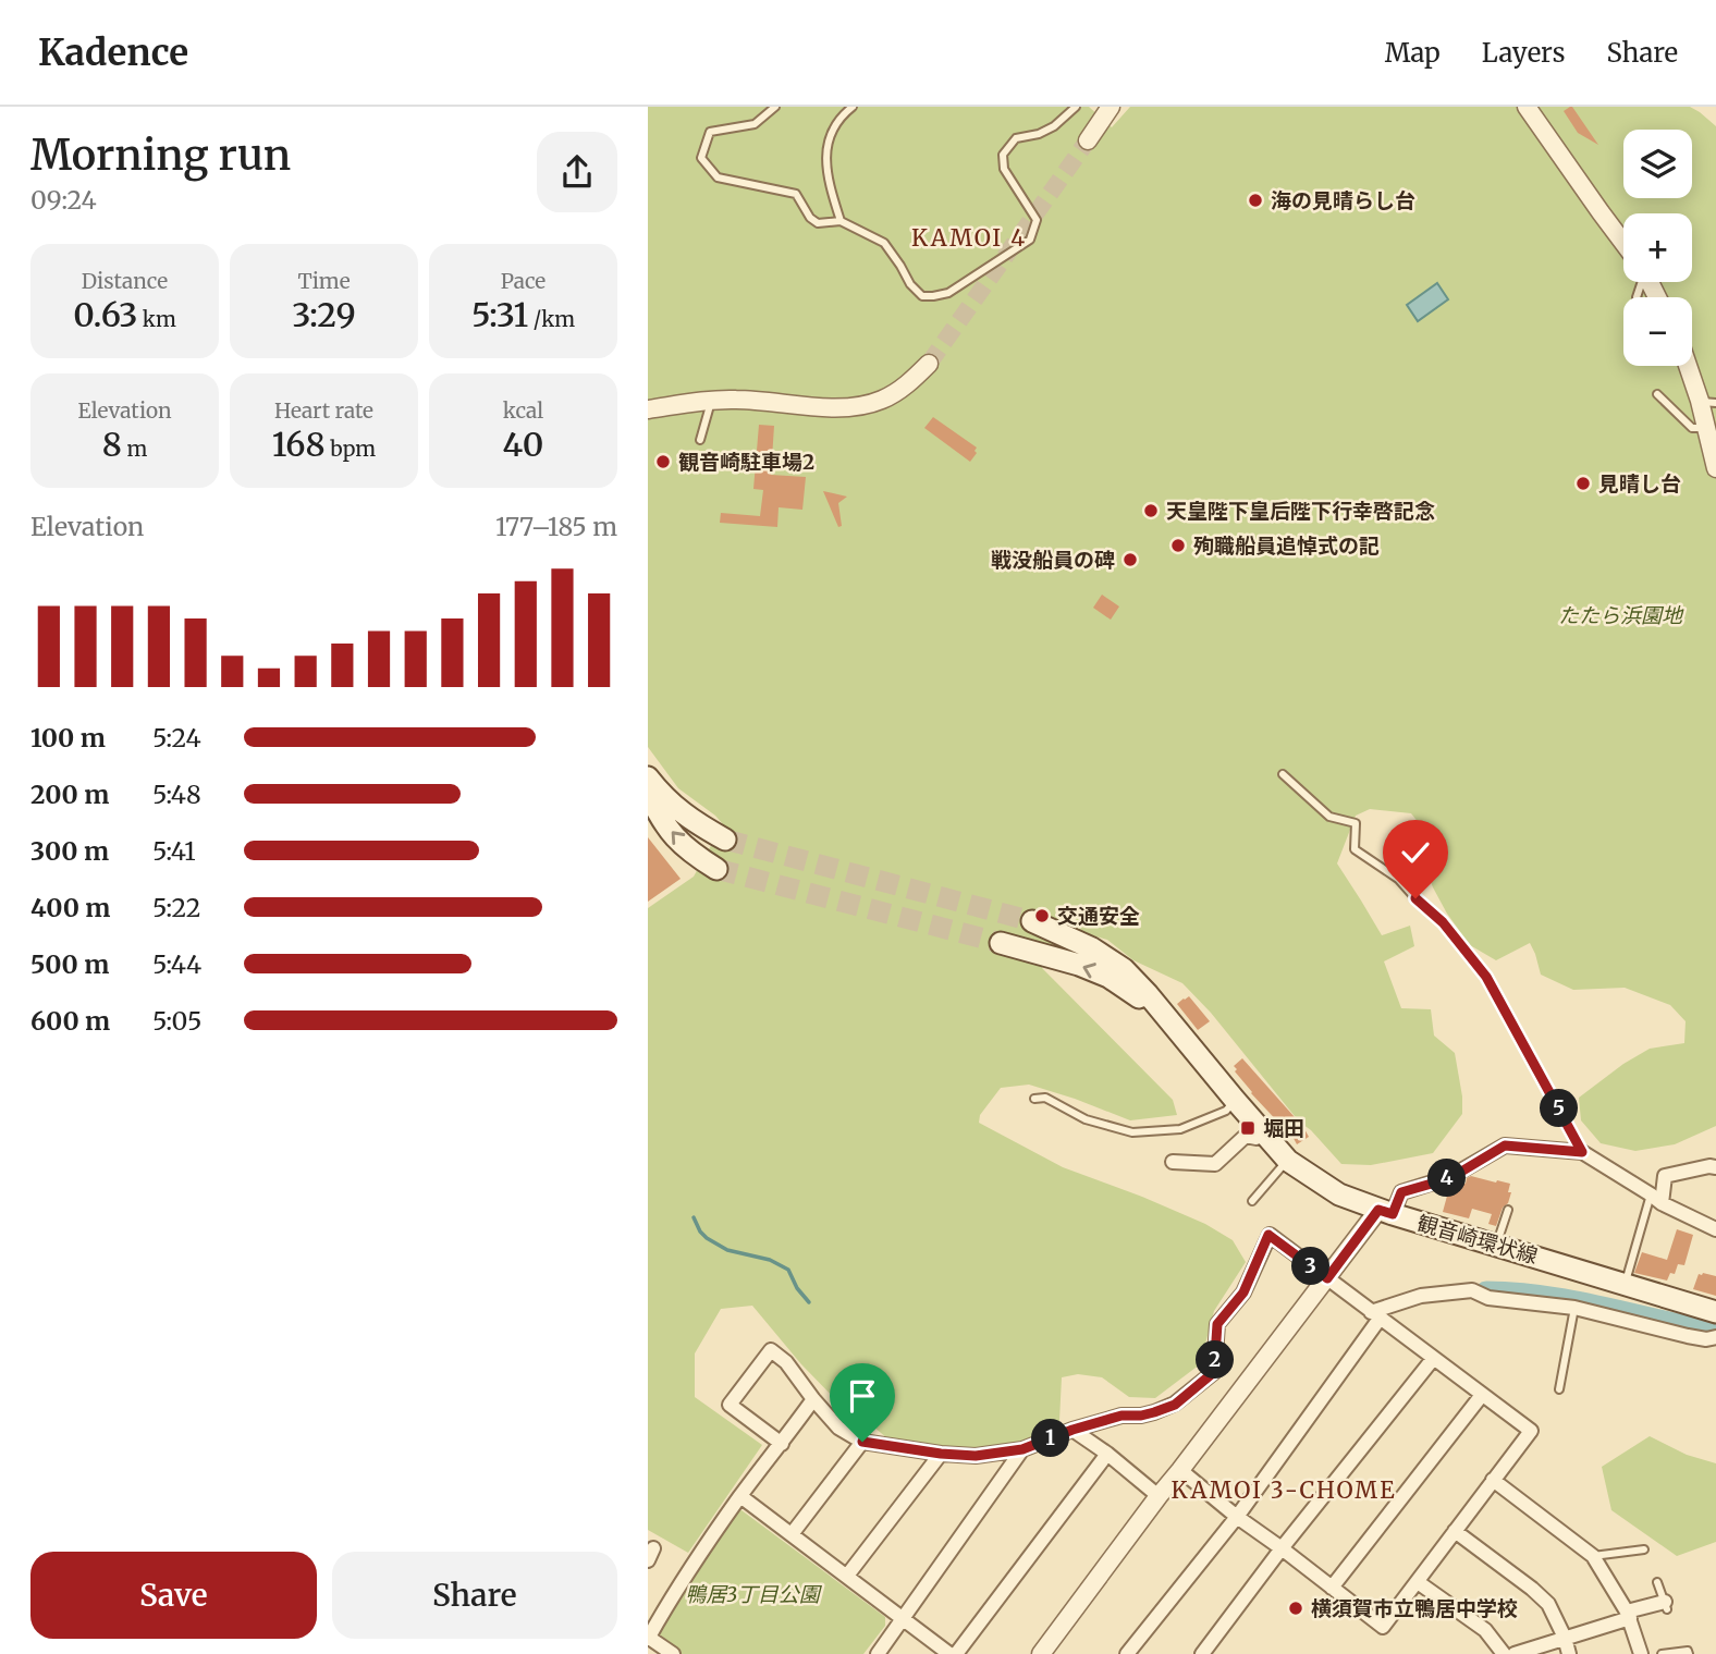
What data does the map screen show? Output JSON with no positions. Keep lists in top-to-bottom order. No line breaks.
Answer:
{"streets":{"main road":["観音崎環状線"]},"districts":["KAMOI 4","KAMOI 3-CHOME"],"parks":["たたら浜園地","鴨居3丁目公園"],"places":{"other":["海の見晴らし台","観音崎駐車場2","見晴し台","天皇陛下皇后陛下行幸啓記念","殉職船員追悼式の記","戦没船員の碑","交通安全","横須賀市立鴨居中学校"],"transit":["堀田"]},"page":{"header":"Kadence","nav":["Map","Layers","Share"],"heading":["Morning run","09:24"],"map_buttons":["+","−"],"stats":[["Distance","0.63 km"],["Time","3:29"],["Pace","5:31 /km"],["Elevation","8 m"],["Heart rate","168 bpm"],["kcal","40"]],"chart":["Elevation","177–185 m"],"list":[{"name":"100 m","note":"5:24"},{"name":"200 m","note":"5:48"},{"name":"300 m","note":"5:41"},{"name":"400 m","note":"5:22"},{"name":"500 m","note":"5:44"},{"name":"600 m","note":"5:05"}],"pins":["5","4","3","2","1"],"buttons":["Save","Share"]}}
